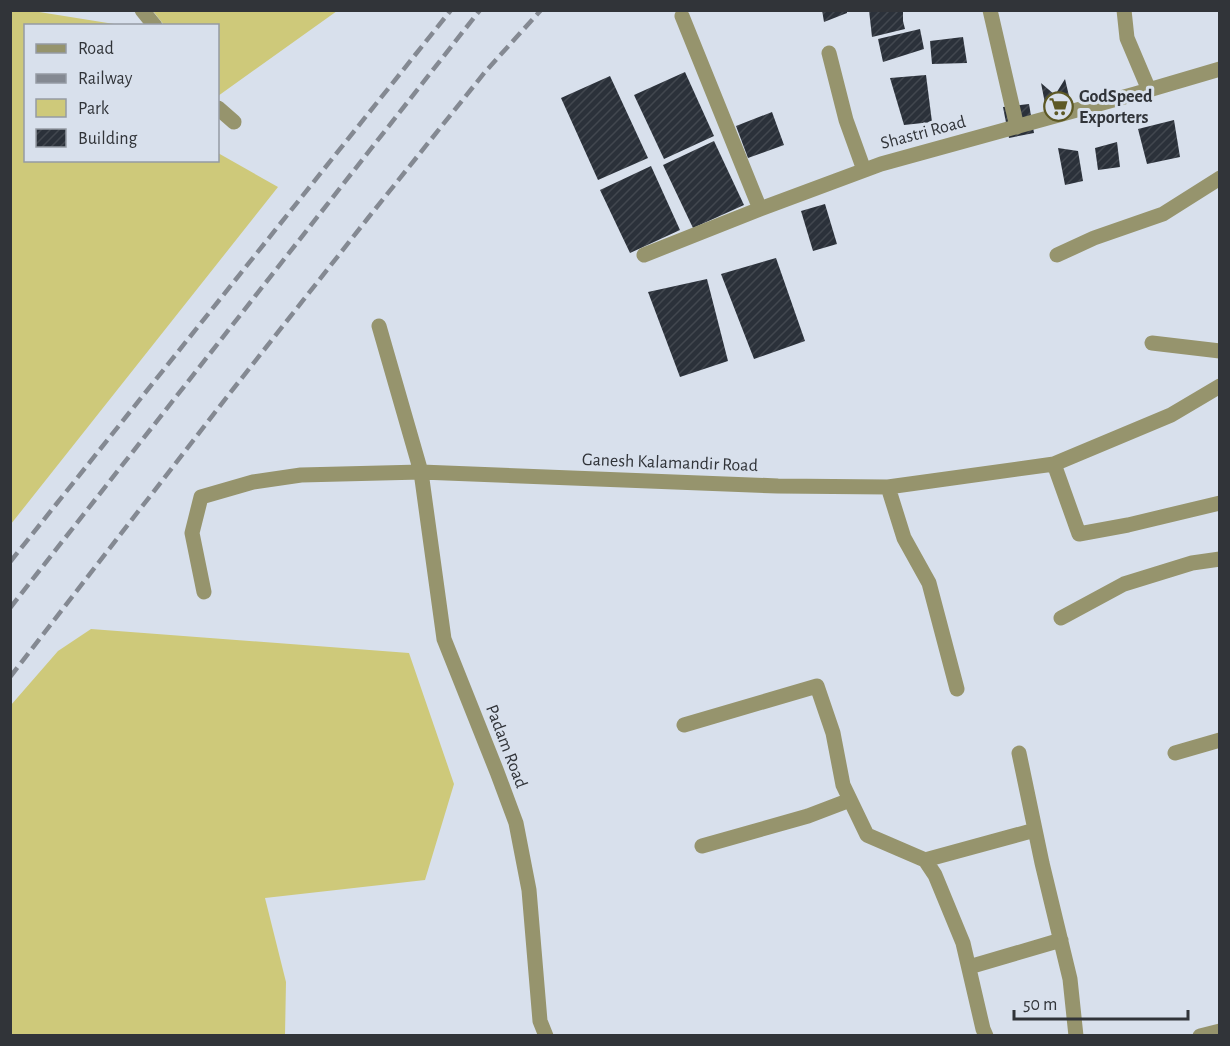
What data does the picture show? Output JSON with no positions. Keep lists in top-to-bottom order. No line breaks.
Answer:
{"streets":{"street":["Shastri Road","Ganesh Kalamandir Road","Padam Road"]},"crossings":[["Ganesh Kalamandir Road","Padam Road"]],"places":{"supermarket":["GodSpeed Exporters"]},"legend":["Road","Railway","Park","Building"],"scale_bar":"50 m"}
